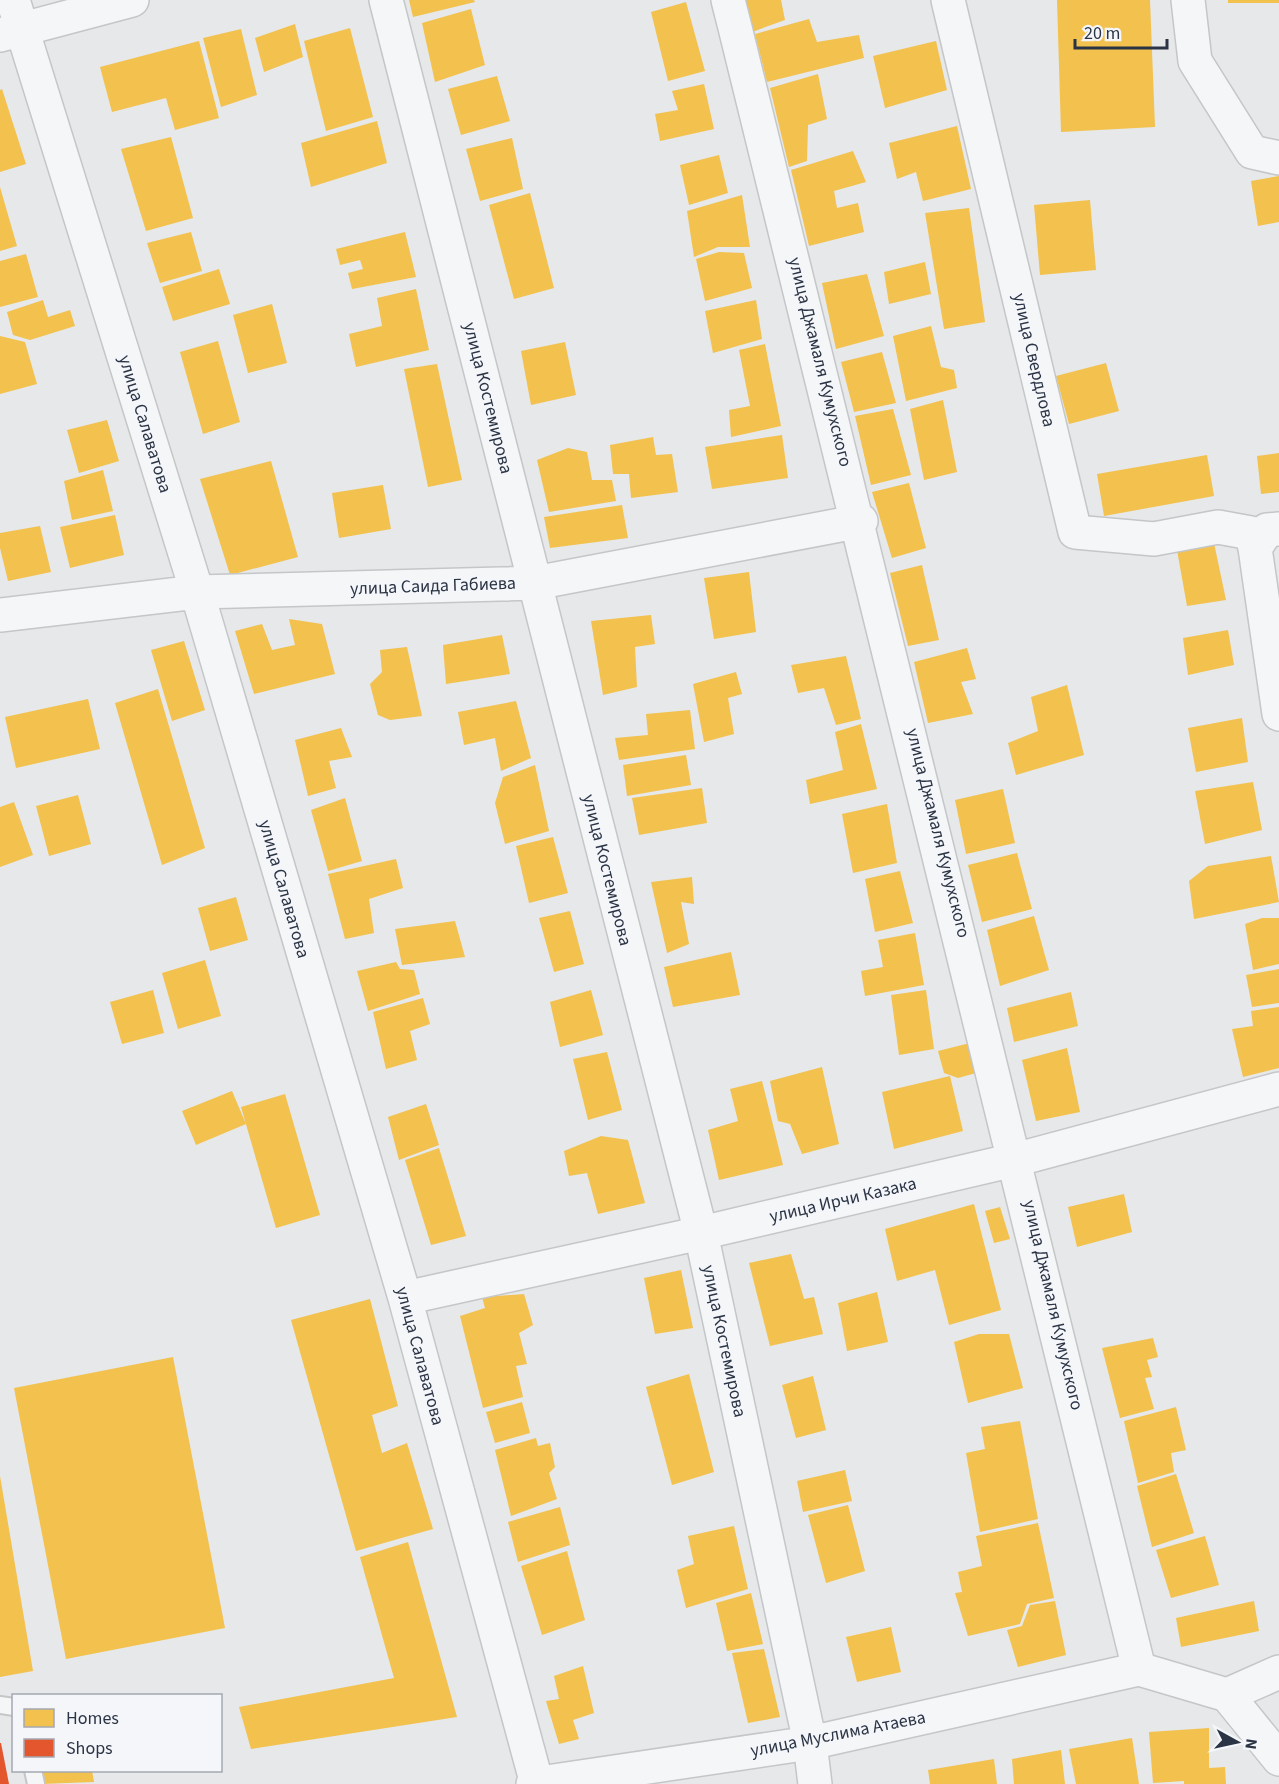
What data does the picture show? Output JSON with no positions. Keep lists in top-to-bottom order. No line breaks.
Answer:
{"streets":{"street":["улица Свердлова","улица Джамаля Кумухского","улица Костемирова","улица Салаватова","улица Саида Габиева","улица Ирчи Казака","улица Муслима Атаева"]},"crossings":[["улица Джамаля Кумухского","улица Саида Габиева"],["улица Джамаля Кумухского","улица Ирчи Казака"],["улица Джамаля Кумухского","улица Муслима Атаева"],["улица Костемирова","улица Саида Габиева"],["улица Костемирова","улица Ирчи Казака"],["улица Костемирова","улица Муслима Атаева"],["улица Салаватова","улица Саида Габиева"],["улица Салаватова","улица Ирчи Казака"],["улица Салаватова","улица Муслима Атаева"]],"legend":["Homes","Shops"],"scale_bar":"20 m","north":"right"}
